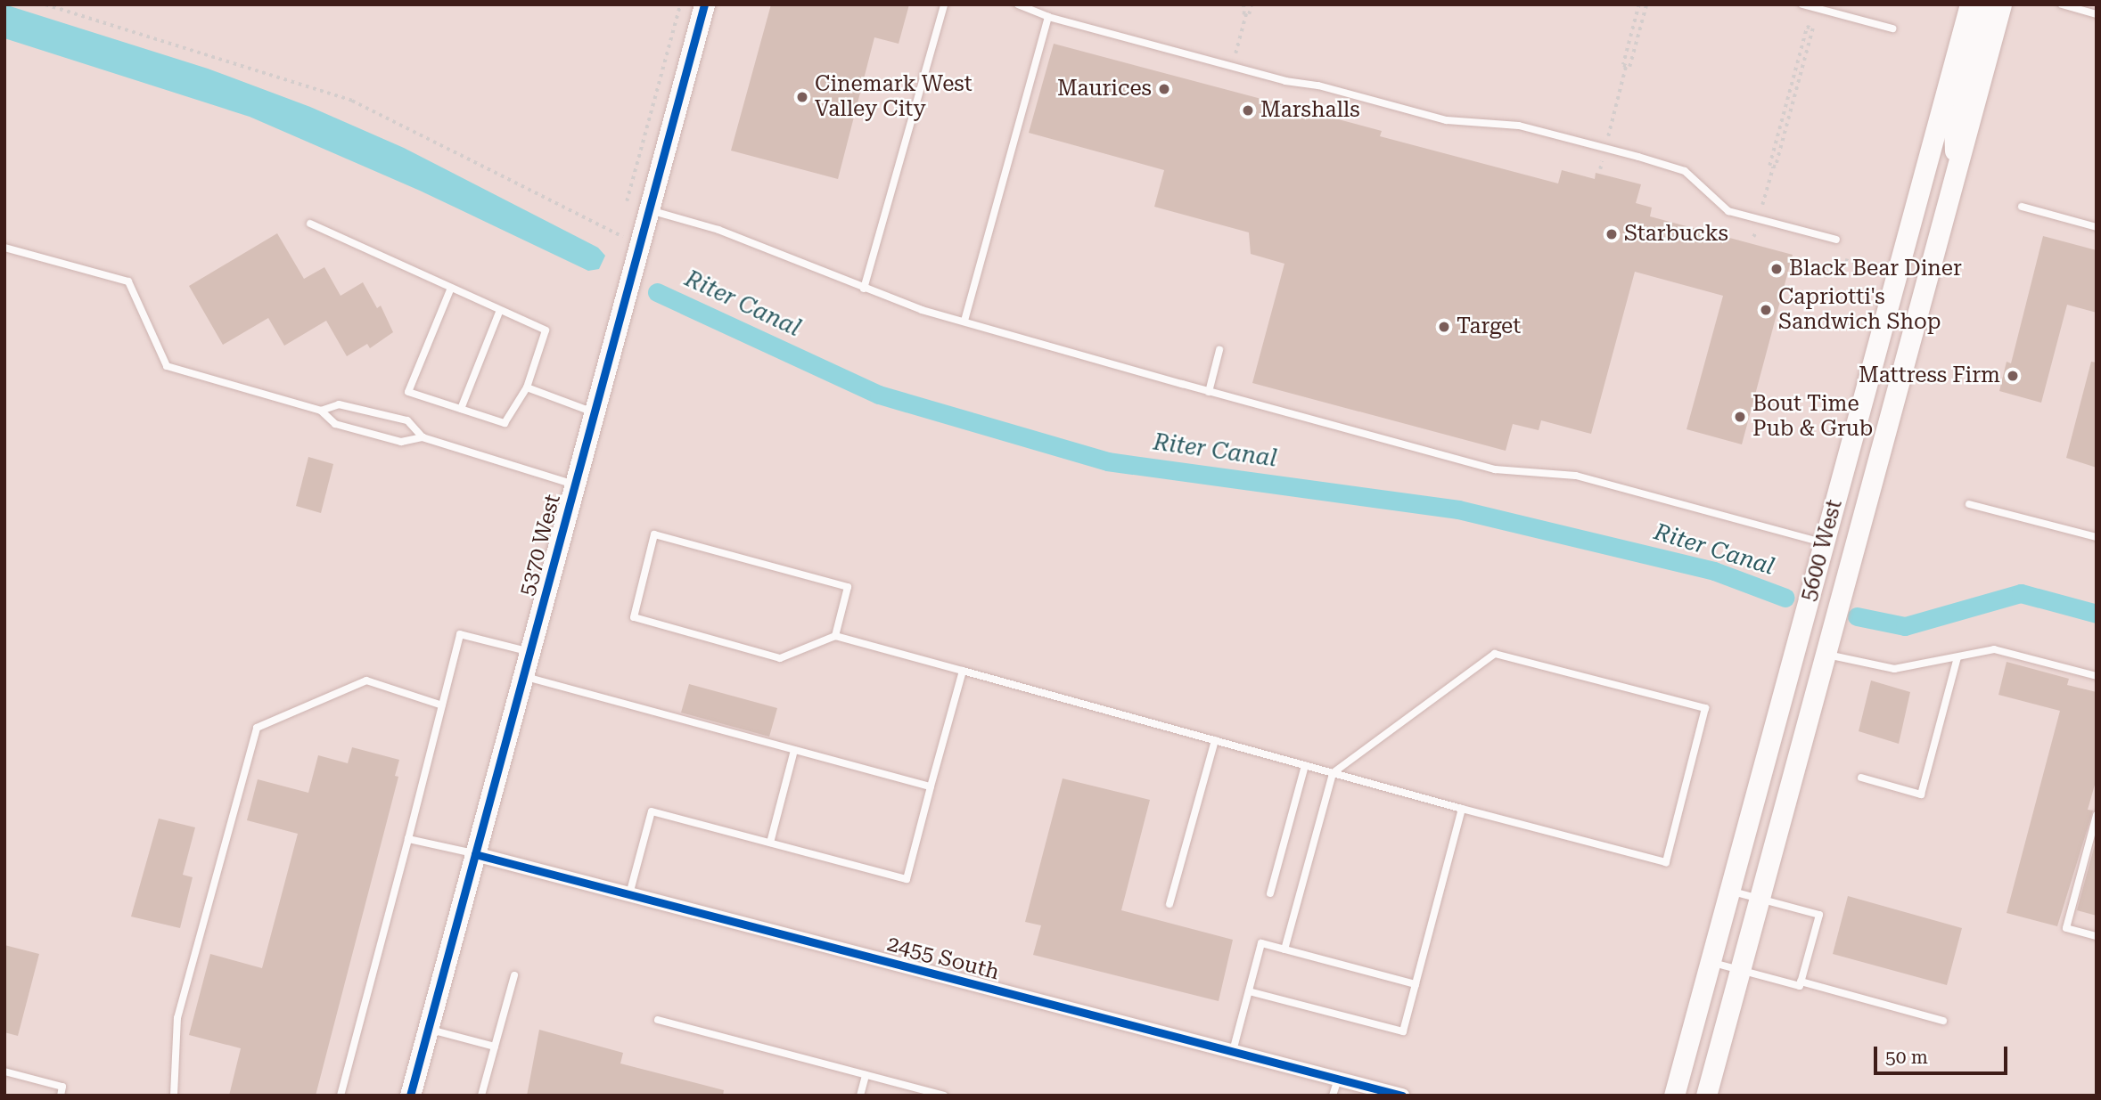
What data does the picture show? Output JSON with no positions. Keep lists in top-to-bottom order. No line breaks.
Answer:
{"streets":{"main road":["5370 West","5600 West"],"street":["2455 South"]},"crossings":[["5370 West","2455 South"]],"water":["Riter Canal"],"places":["Maurices","Cinemark West Valley City","Marshalls","Starbucks","Black Bear Diner","Capriotti's Sandwich Shop","Target","Mattress Firm","Bout Time Pub & Grub"],"scale_bar":"50 m"}
